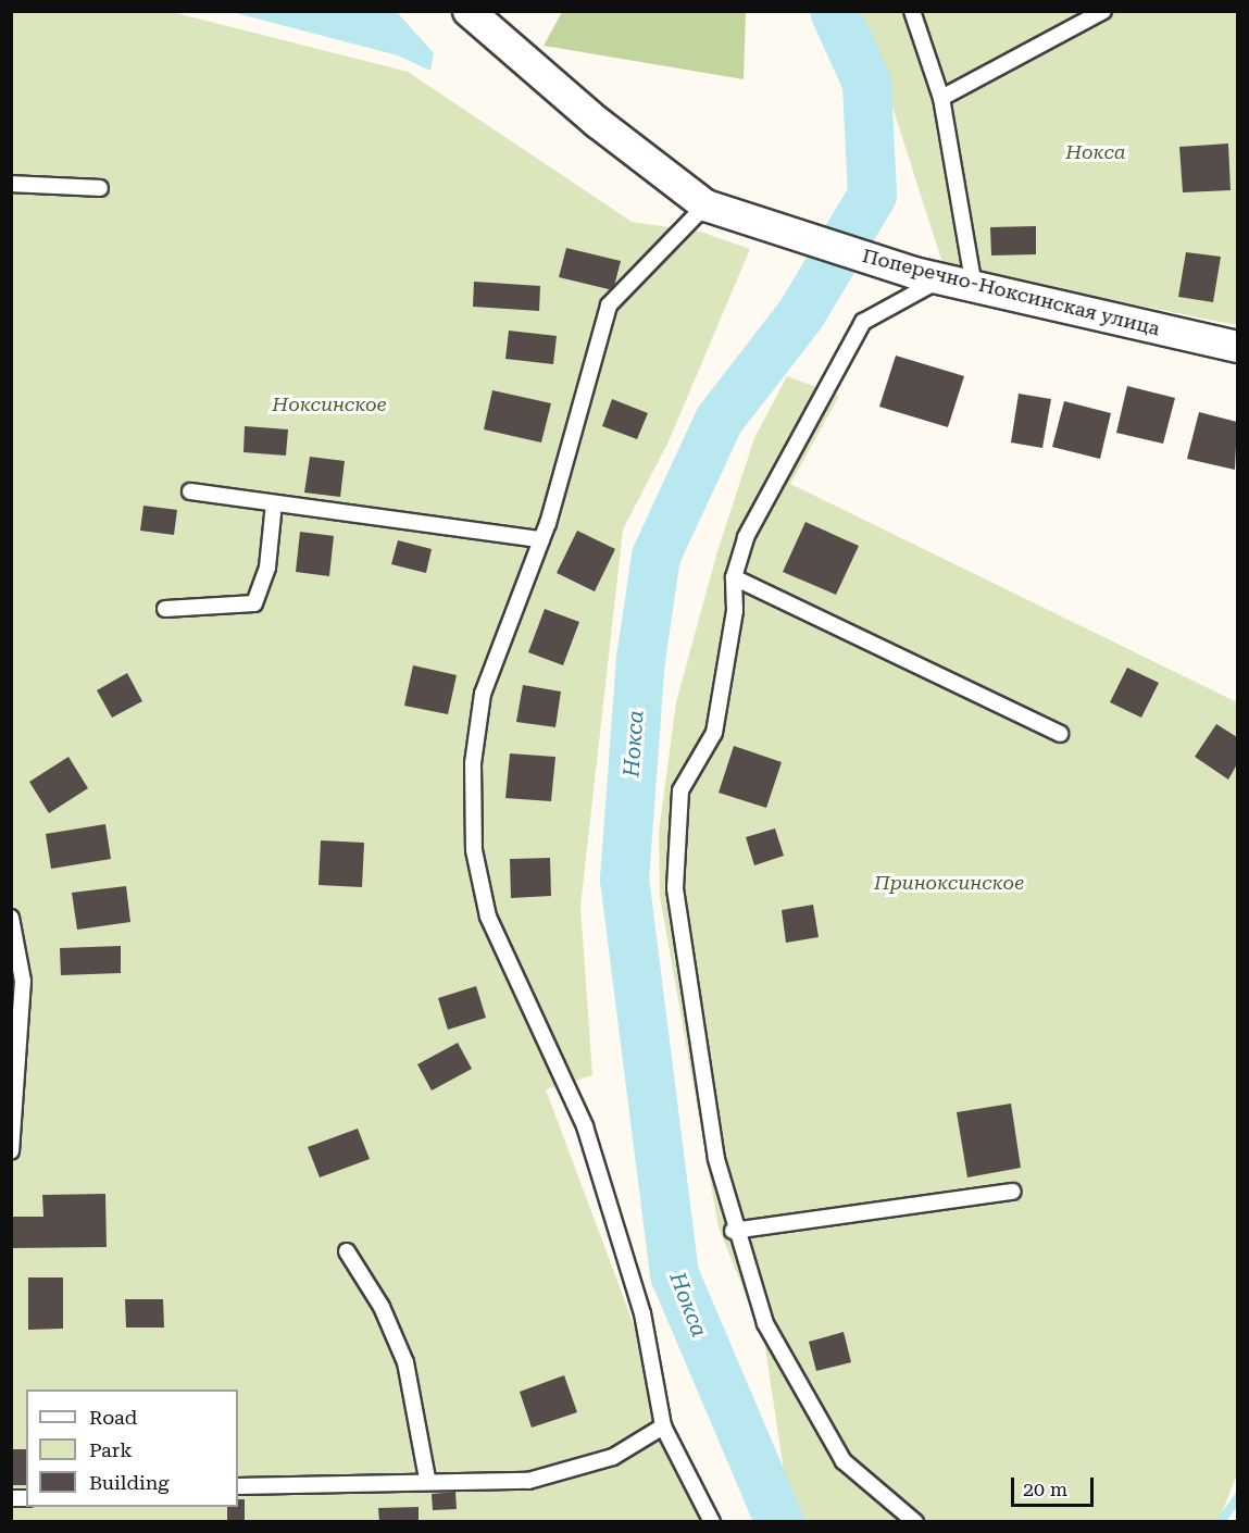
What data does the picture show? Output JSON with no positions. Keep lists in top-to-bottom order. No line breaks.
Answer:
{"streets":{"street":["Поперечно-Ноксинская улица"]},"water":["Нокса"],"parks":["Нокса","Ноксинское","Приноксинское"],"legend":["Road","Park","Building"],"scale_bar":"20 m"}
